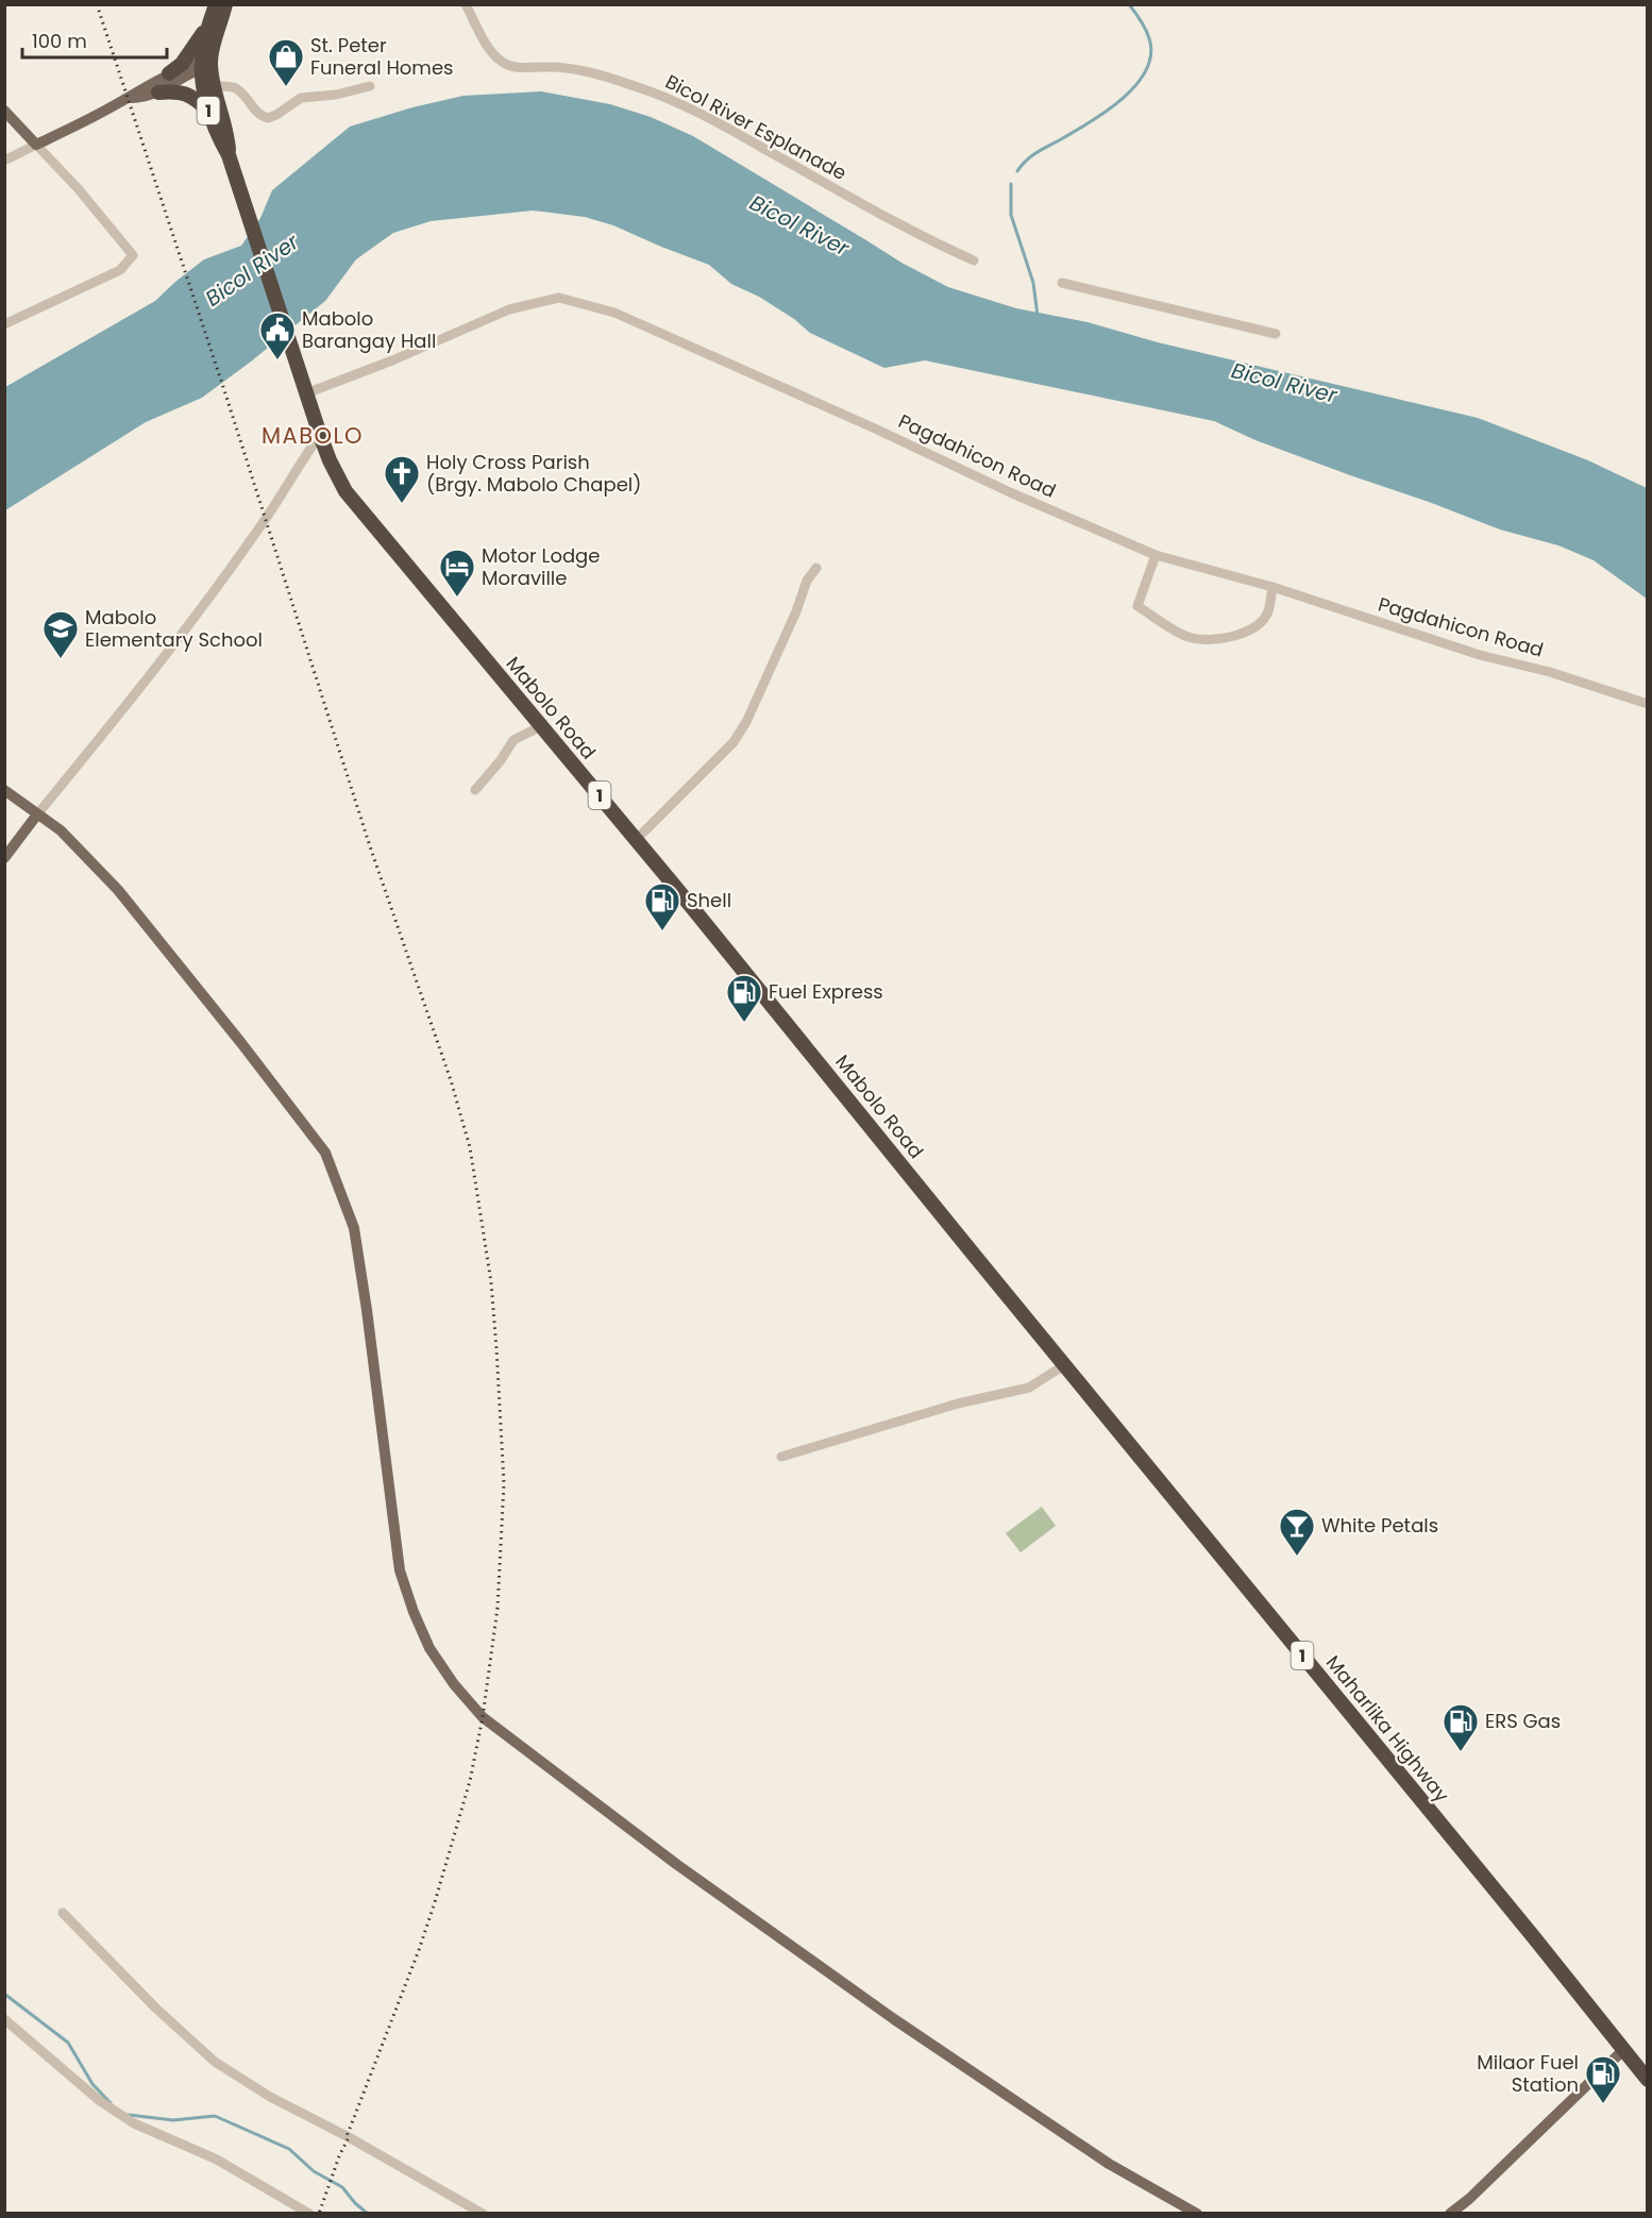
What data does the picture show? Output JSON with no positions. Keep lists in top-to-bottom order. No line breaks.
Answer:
{"streets":{"highway":["1","Mabolo Road","Maharlika Highway"],"street":["Bicol River Esplanade","Pagdahicon Road"]},"crossings":[["1","Mabolo Road"],["Pagdahicon Road","Mabolo Road"],["Mabolo Road","Maharlika Highway"]],"districts":["MABOLO"],"water":["Bicol River"],"places":{"shop":["St. Peter Funeral Homes"],"public building":["Mabolo Barangay Hall"],"church":["Holy Cross Parish (Brgy. Mabolo Chapel)"],"hotel":["Motor Lodge Moraville"],"school or university":["Mabolo Elementary School"],"fuel station":["Shell","Fuel Express","ERS Gas","Milaor Fuel Station"],"bar":["White Petals"]},"scale_bar":"100 m"}
